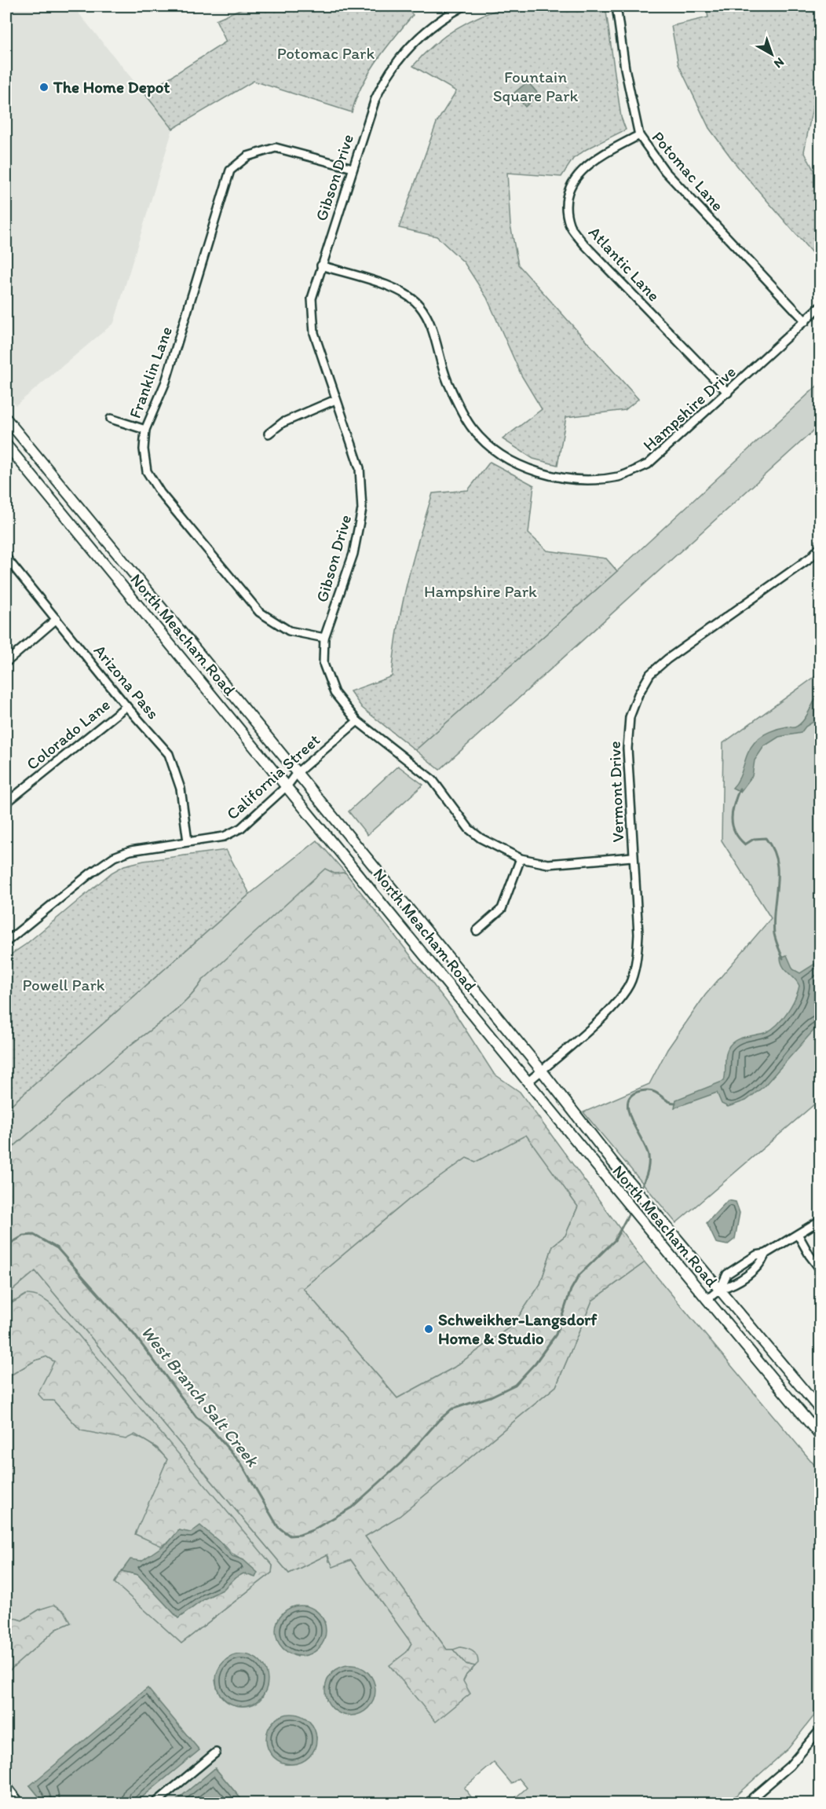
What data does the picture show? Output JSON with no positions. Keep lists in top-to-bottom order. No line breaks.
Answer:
{"streets":{"main road":["North Meacham Road"],"street":["Potomac Lane","Gibson Drive","Atlantic Lane","Franklin Lane","Hampshire Drive","Arizona Pass","Colorado Lane","California Street","Vermont Drive"]},"crossings":[["Potomac Lane","Atlantic Lane"],["Potomac Lane","Hampshire Drive"],["Gibson Drive","Franklin Lane"],["Gibson Drive","Hampshire Drive"],["Gibson Drive","California Street"],["Gibson Drive","Vermont Drive"],["Atlantic Lane","Hampshire Drive"],["North Meacham Road","California Street"],["North Meacham Road","Vermont Drive"],["Arizona Pass","Colorado Lane"],["Arizona Pass","California Street"]],"water":["West Branch Salt Creek"],"parks":["Potomac Park","Fountain Square Park","Hampshire Park","Powell Park"],"places":["The Home Depot","Schweikher-Langsdorf Home & Studio"],"north":"bottom right"}
